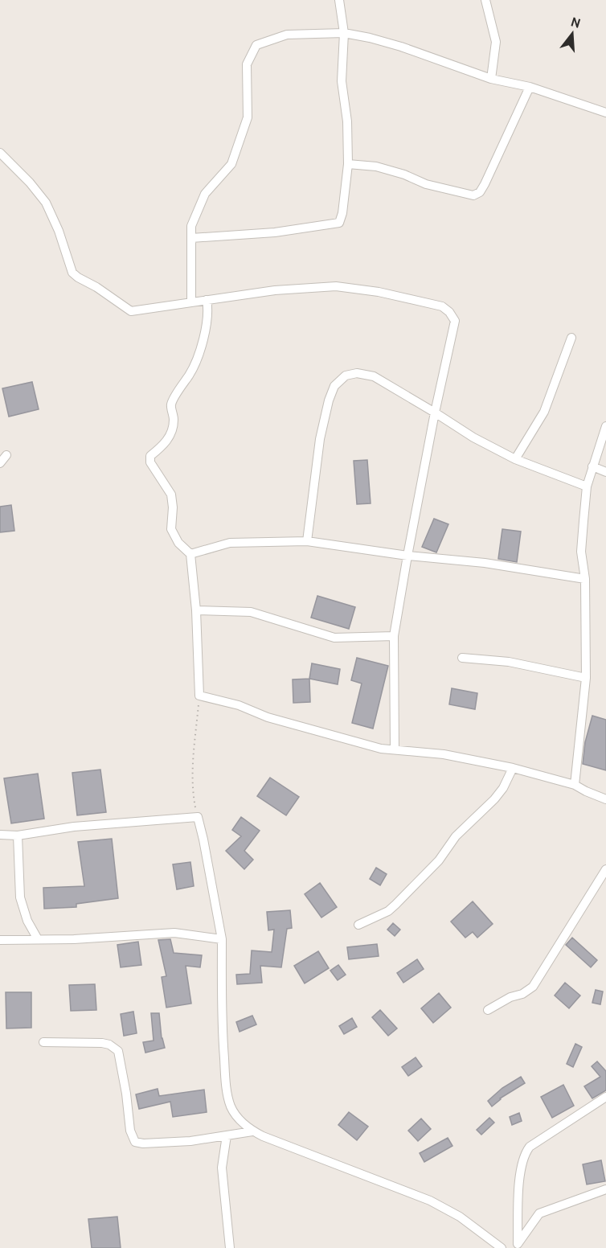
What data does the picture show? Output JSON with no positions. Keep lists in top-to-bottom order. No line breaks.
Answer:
{"north":"top"}
